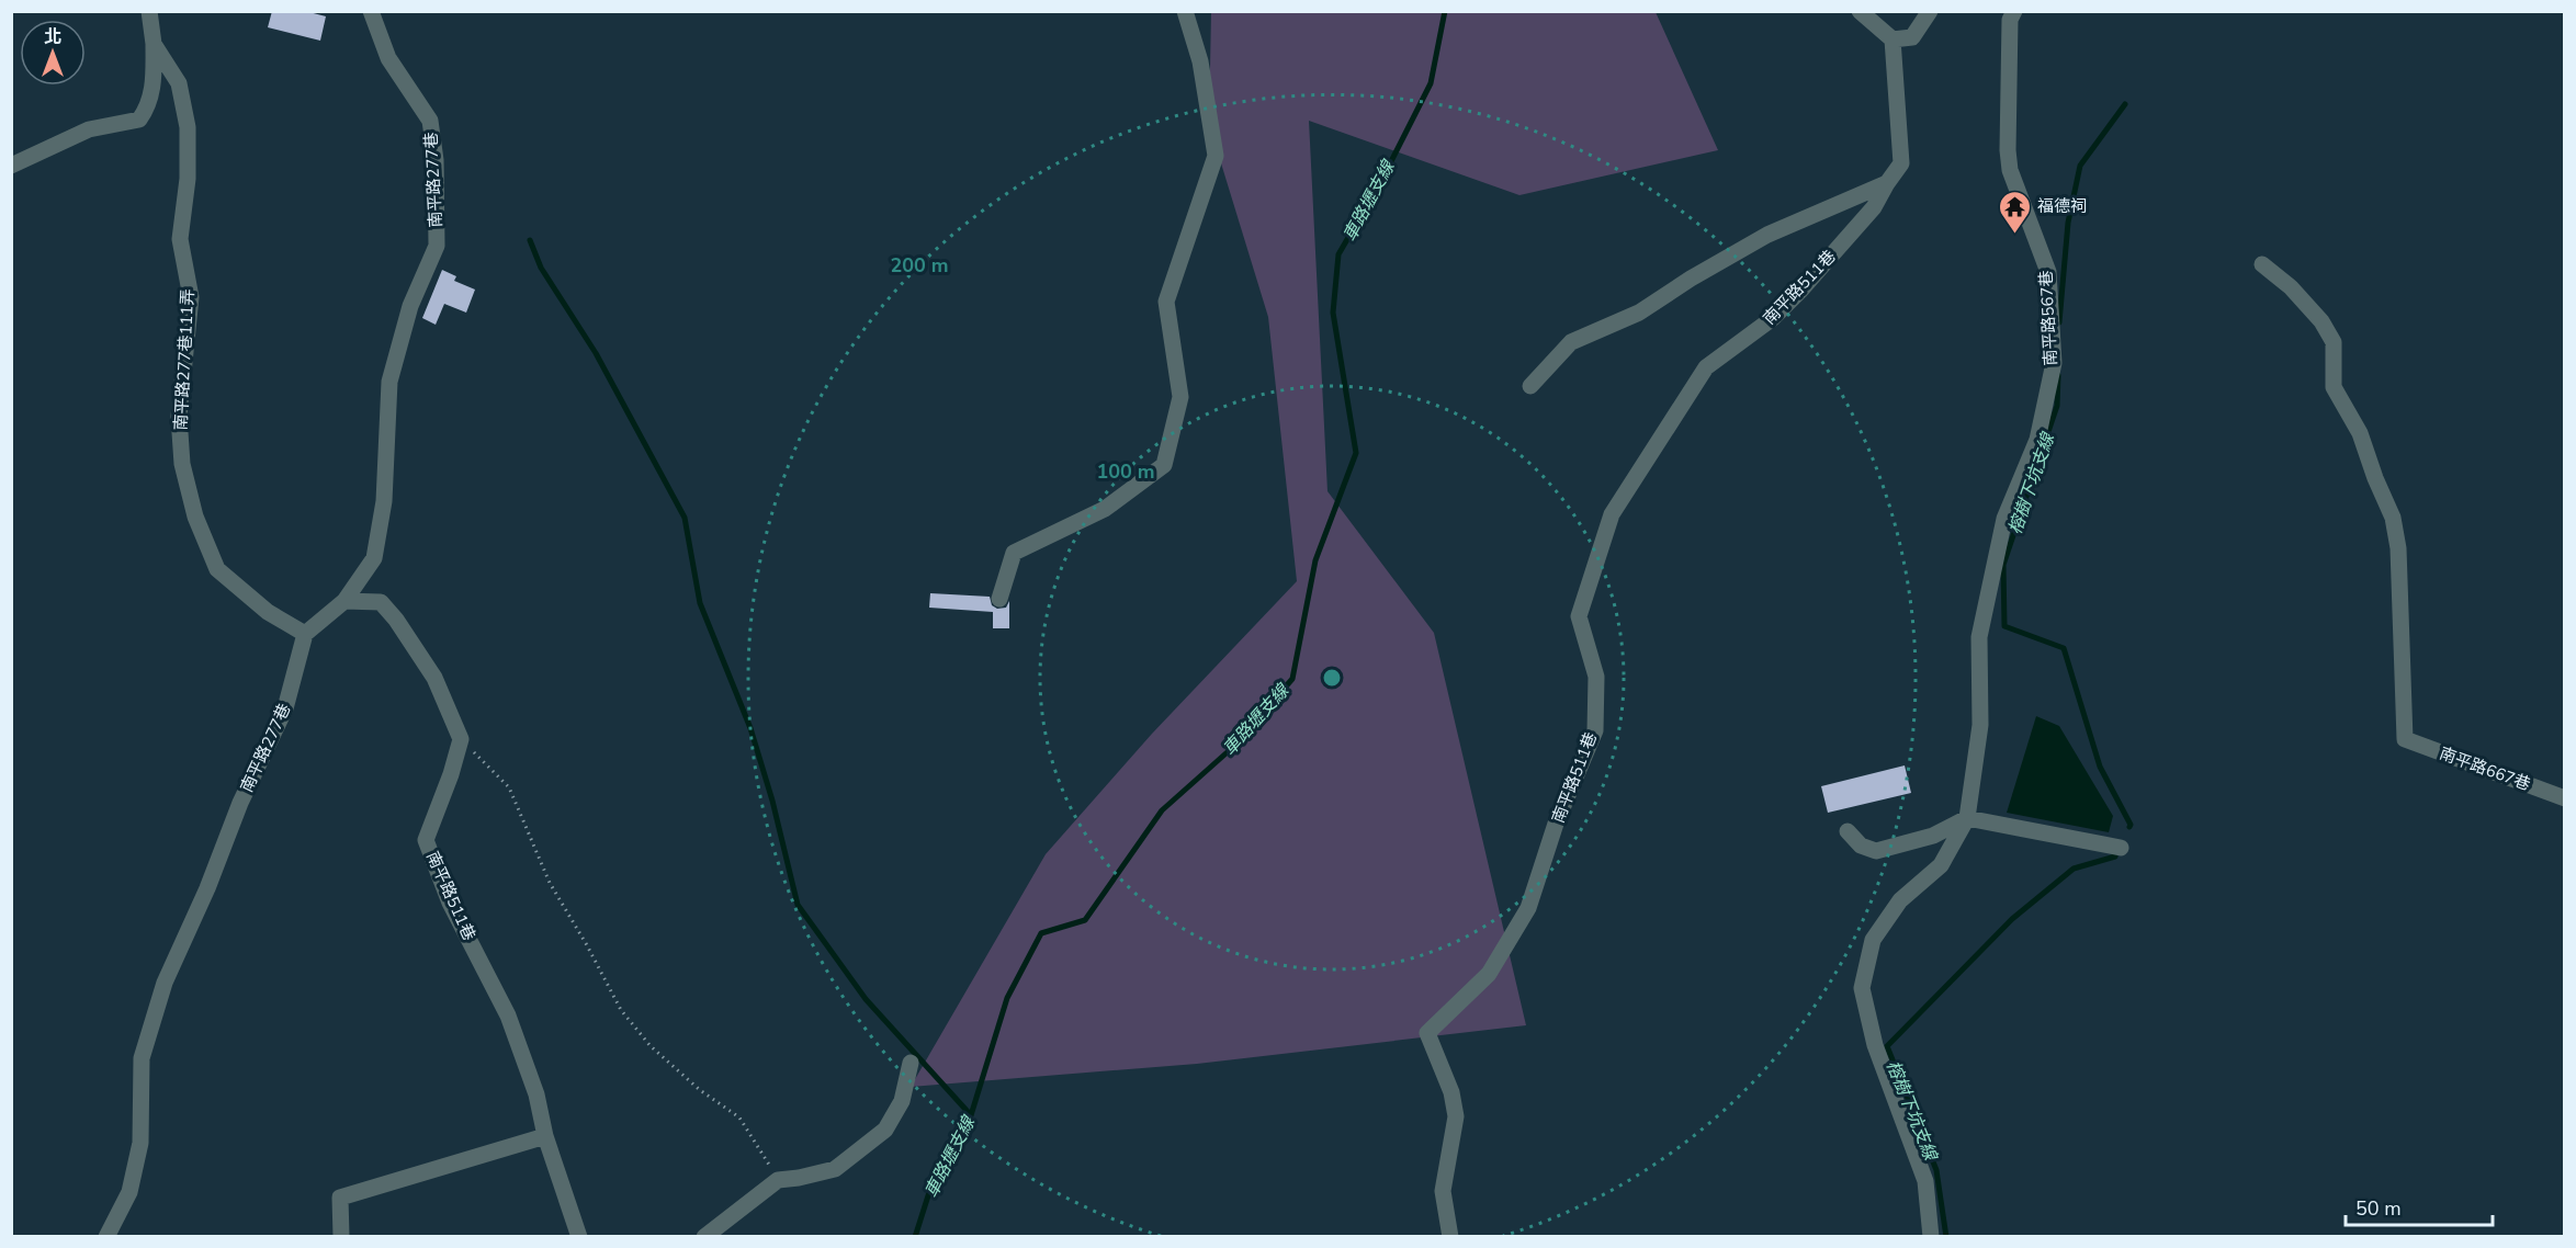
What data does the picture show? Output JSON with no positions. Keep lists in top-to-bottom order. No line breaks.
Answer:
{"streets":{"lane":["南平路277巷","南平路511巷","南平路567巷","南平路277巷111弄","南平路667巷"]},"crossings":[["南平路277巷","南平路277巷111弄"]],"water":["車路壢支線","榕樹下坑支線"],"places":{"temple":["福德祠"]},"scale_bar":"50 m","north":"top","rings":["200 m","100 m"]}
